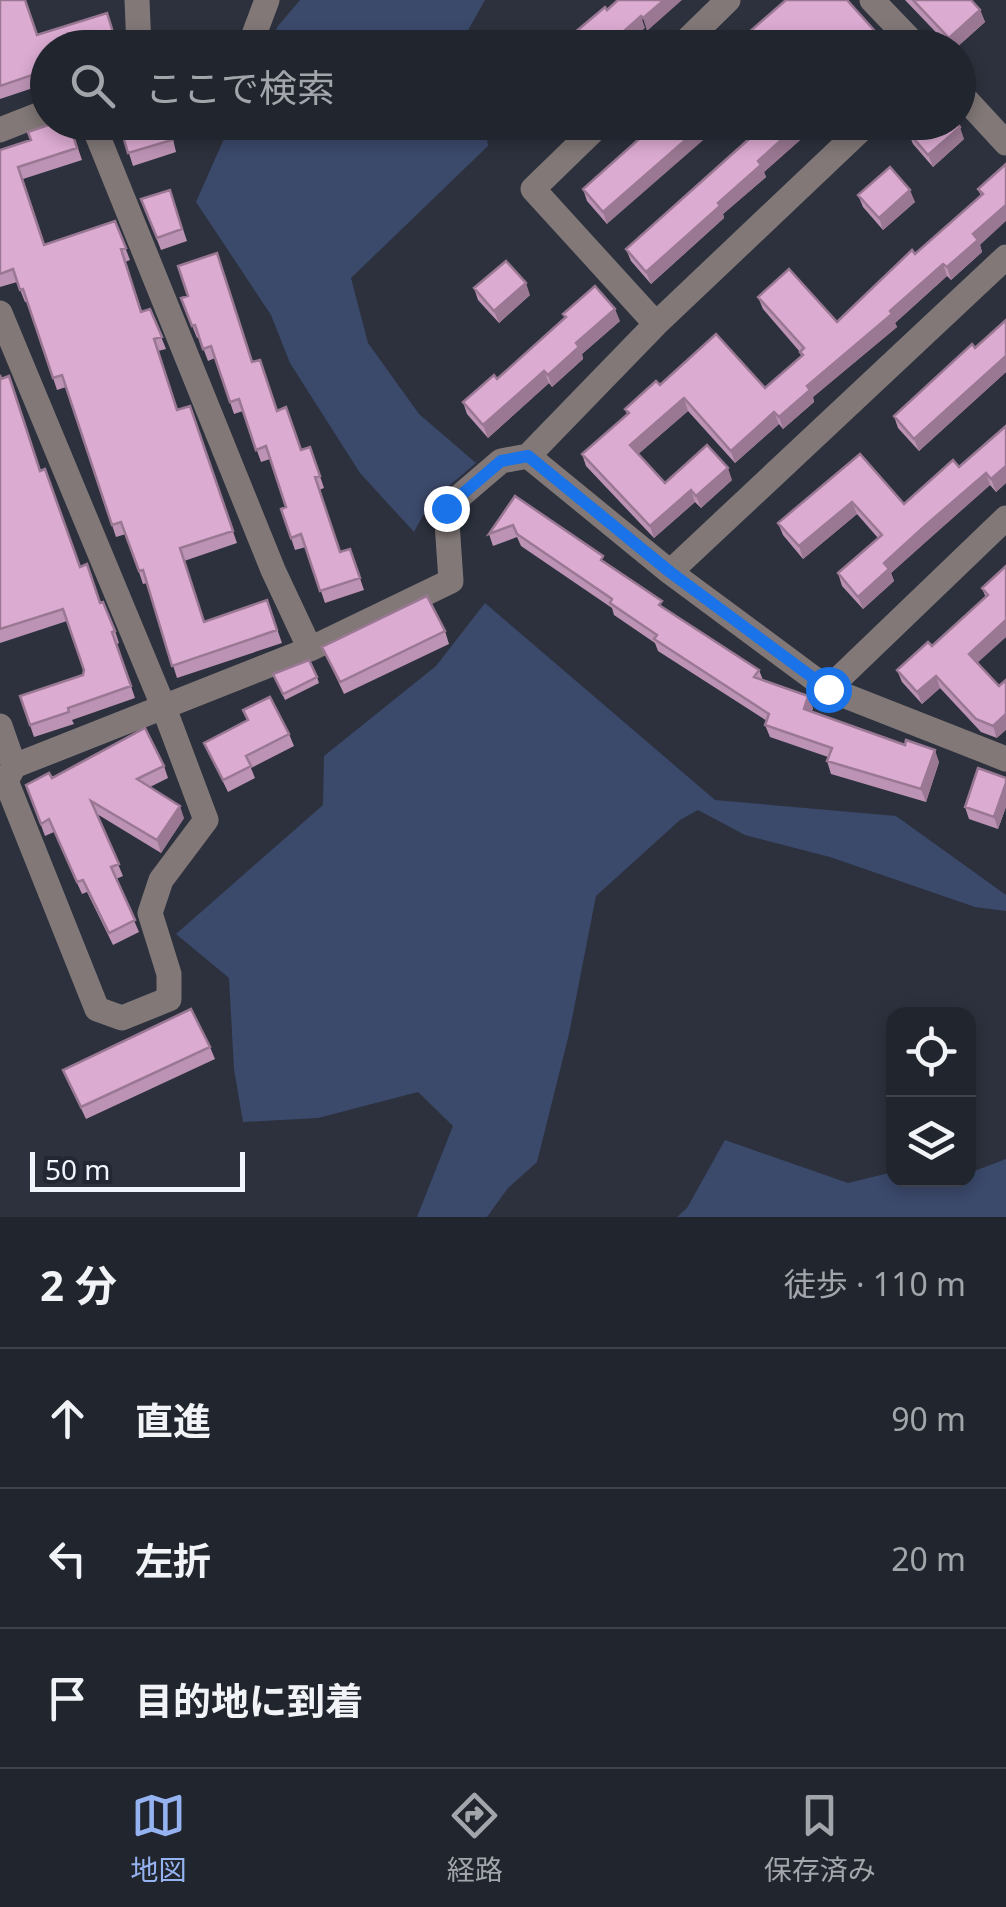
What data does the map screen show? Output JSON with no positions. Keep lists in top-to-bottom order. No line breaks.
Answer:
{"scale_bar":"50 m","page":{"search":"ここで検索","scale":"50 m","heading":["2 分","徒歩 · 110 m"],"list":[["直進","90 m"],["左折","20 m"],"目的地に到着"],"nav":["地図","経路","保存済み"]}}
